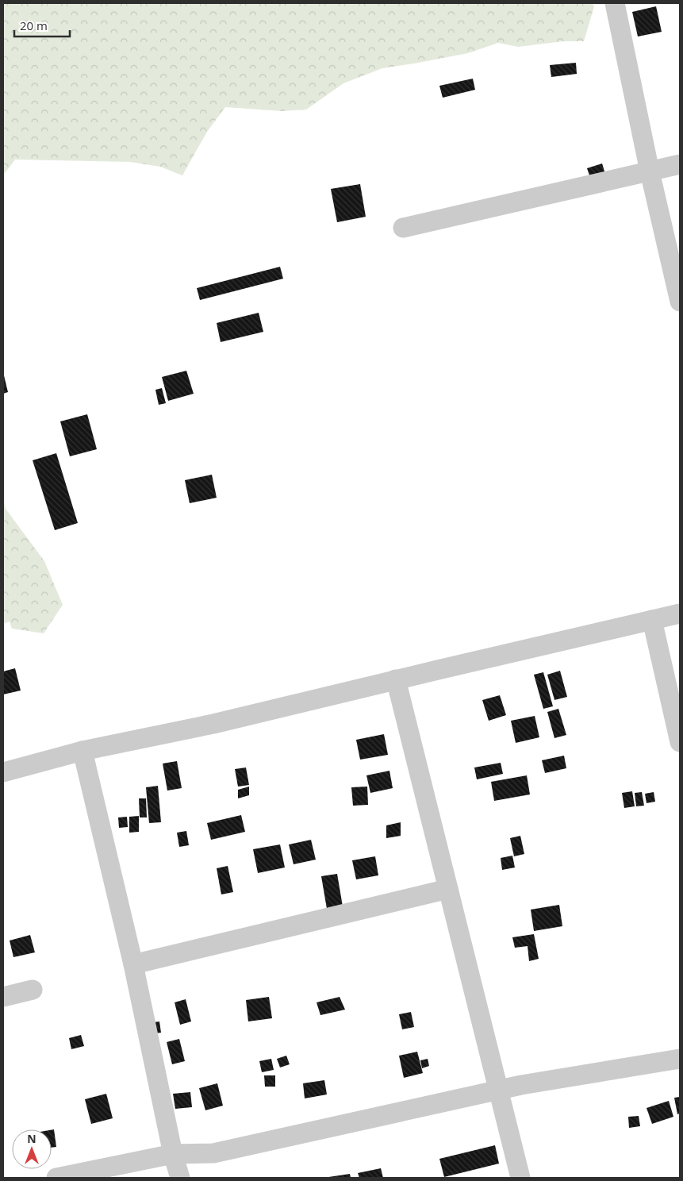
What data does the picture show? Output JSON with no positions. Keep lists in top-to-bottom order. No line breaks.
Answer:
{"scale_bar":"20 m","north":"top"}
